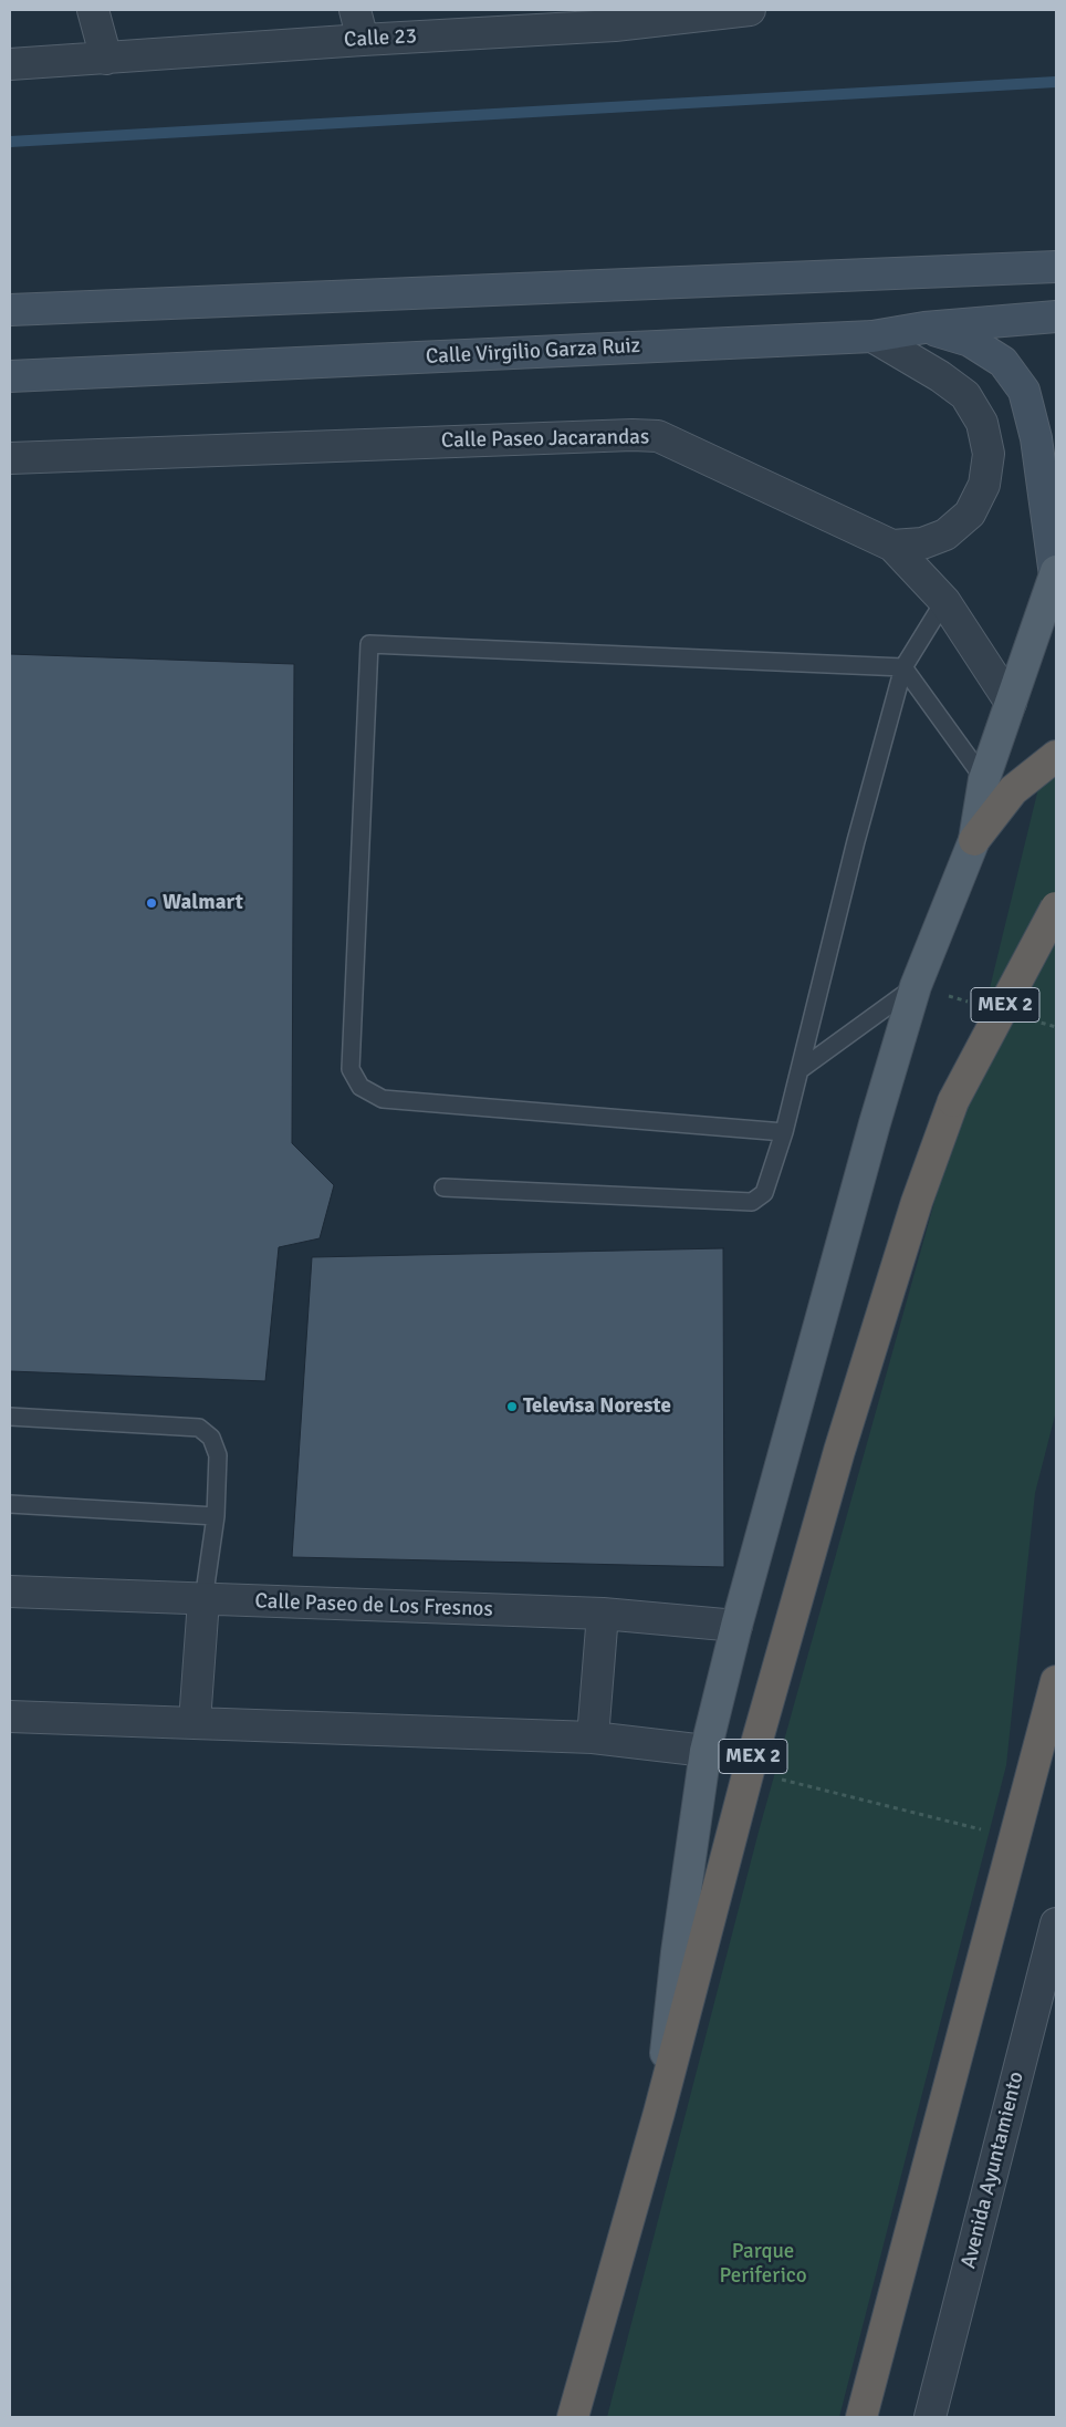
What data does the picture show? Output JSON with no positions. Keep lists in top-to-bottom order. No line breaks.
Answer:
{"streets":{"highway":["MEX 2"],"main road":["Calle Virgilio Garza Ruiz"],"street":["Calle 23","Calle Paseo Jacarandas","Calle Paseo de Los Fresnos","Avenida Ayuntamiento"]},"parks":["Parque Periferico"],"places":["Walmart","Televisa Noreste"]}
